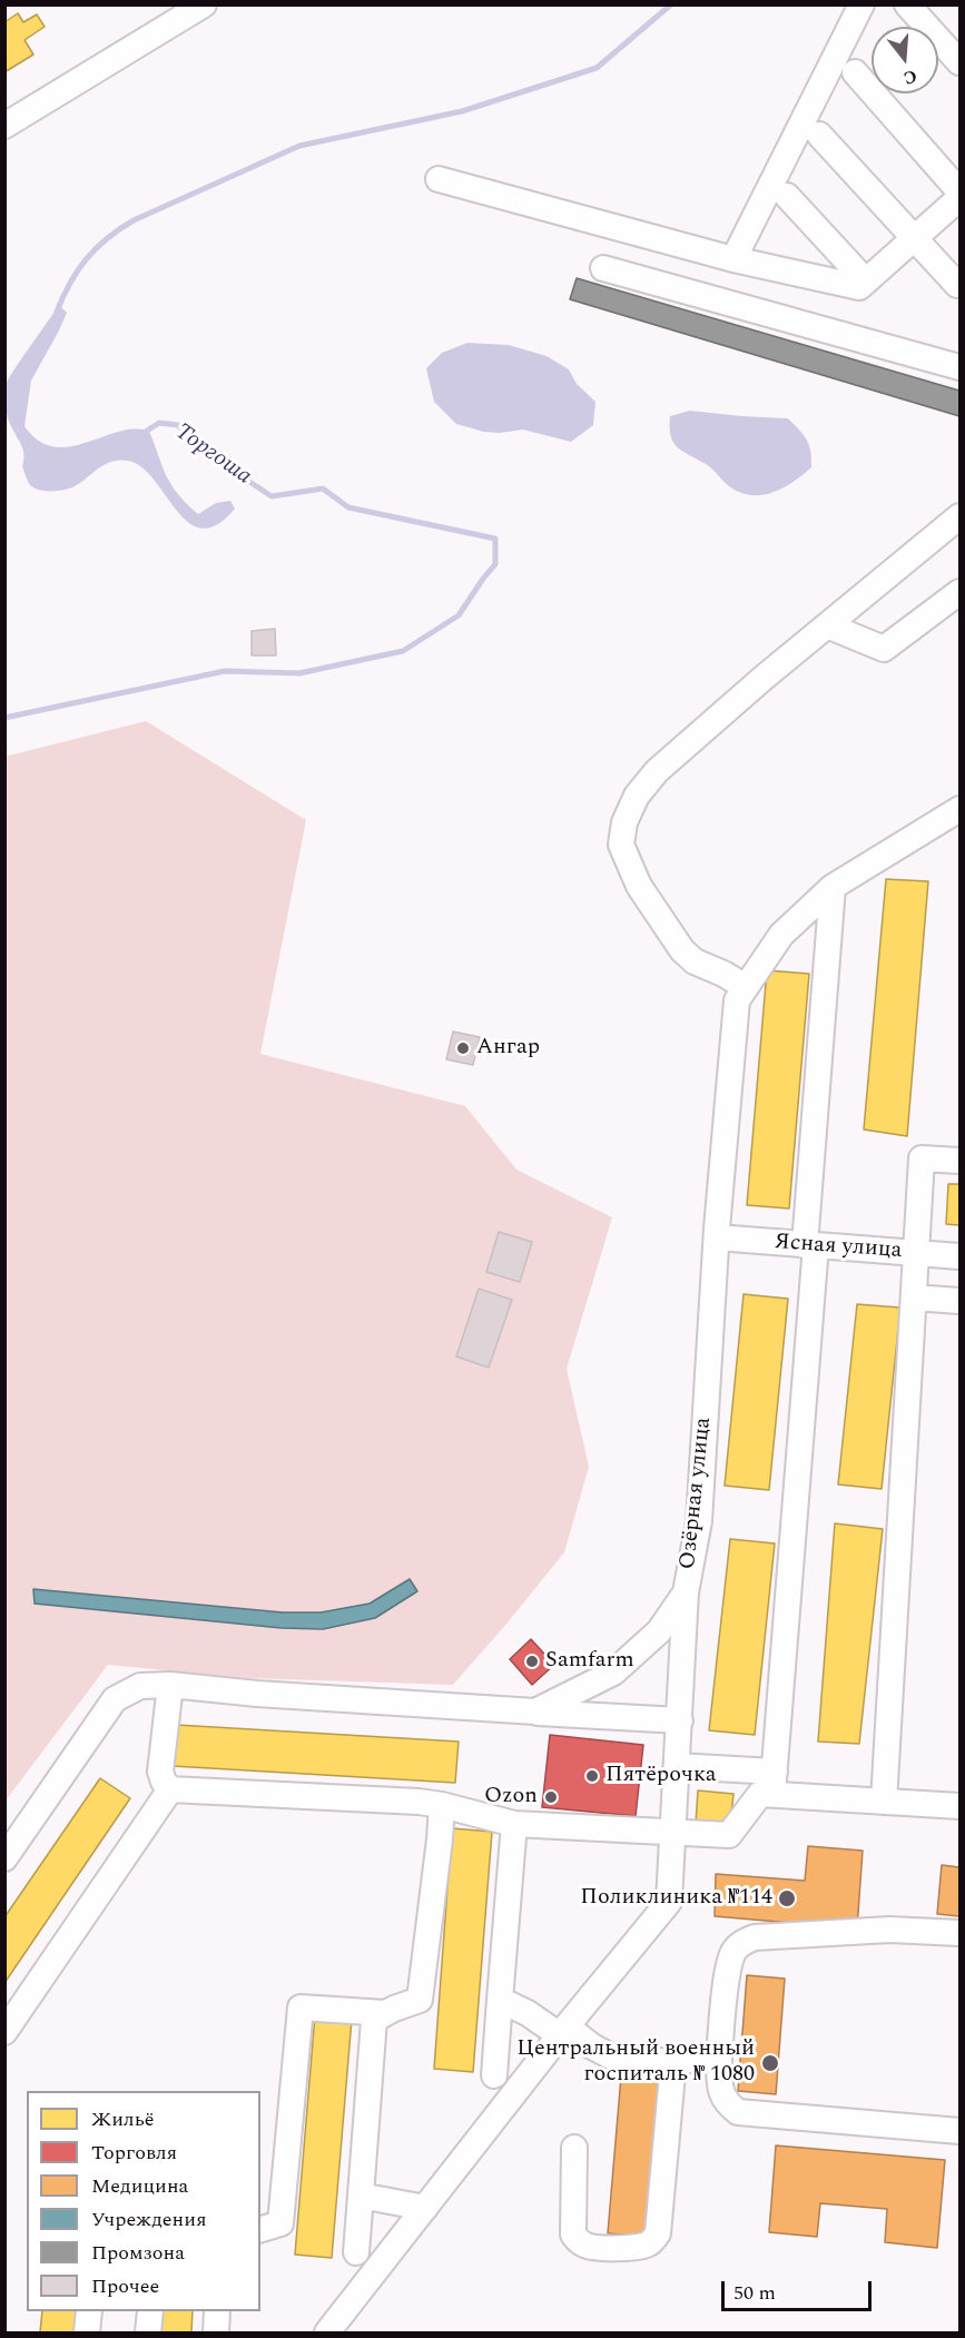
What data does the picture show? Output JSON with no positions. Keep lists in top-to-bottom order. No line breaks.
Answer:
{"streets":{"street":["Ясная улица","Озёрная улица"]},"crossings":[["Ясная улица","Озёрная улица"]],"water":["Торгоша"],"places":["Ангар","Samfarm","Пятёрочка","Ozon","Поликлиника №114","Центральный военный госпиталь № 1080"],"legend":["Жильё","Торговля","Медицина","Учреждения","Промзона","Прочее"],"scale_bar":"50 m","north":"bottom"}
